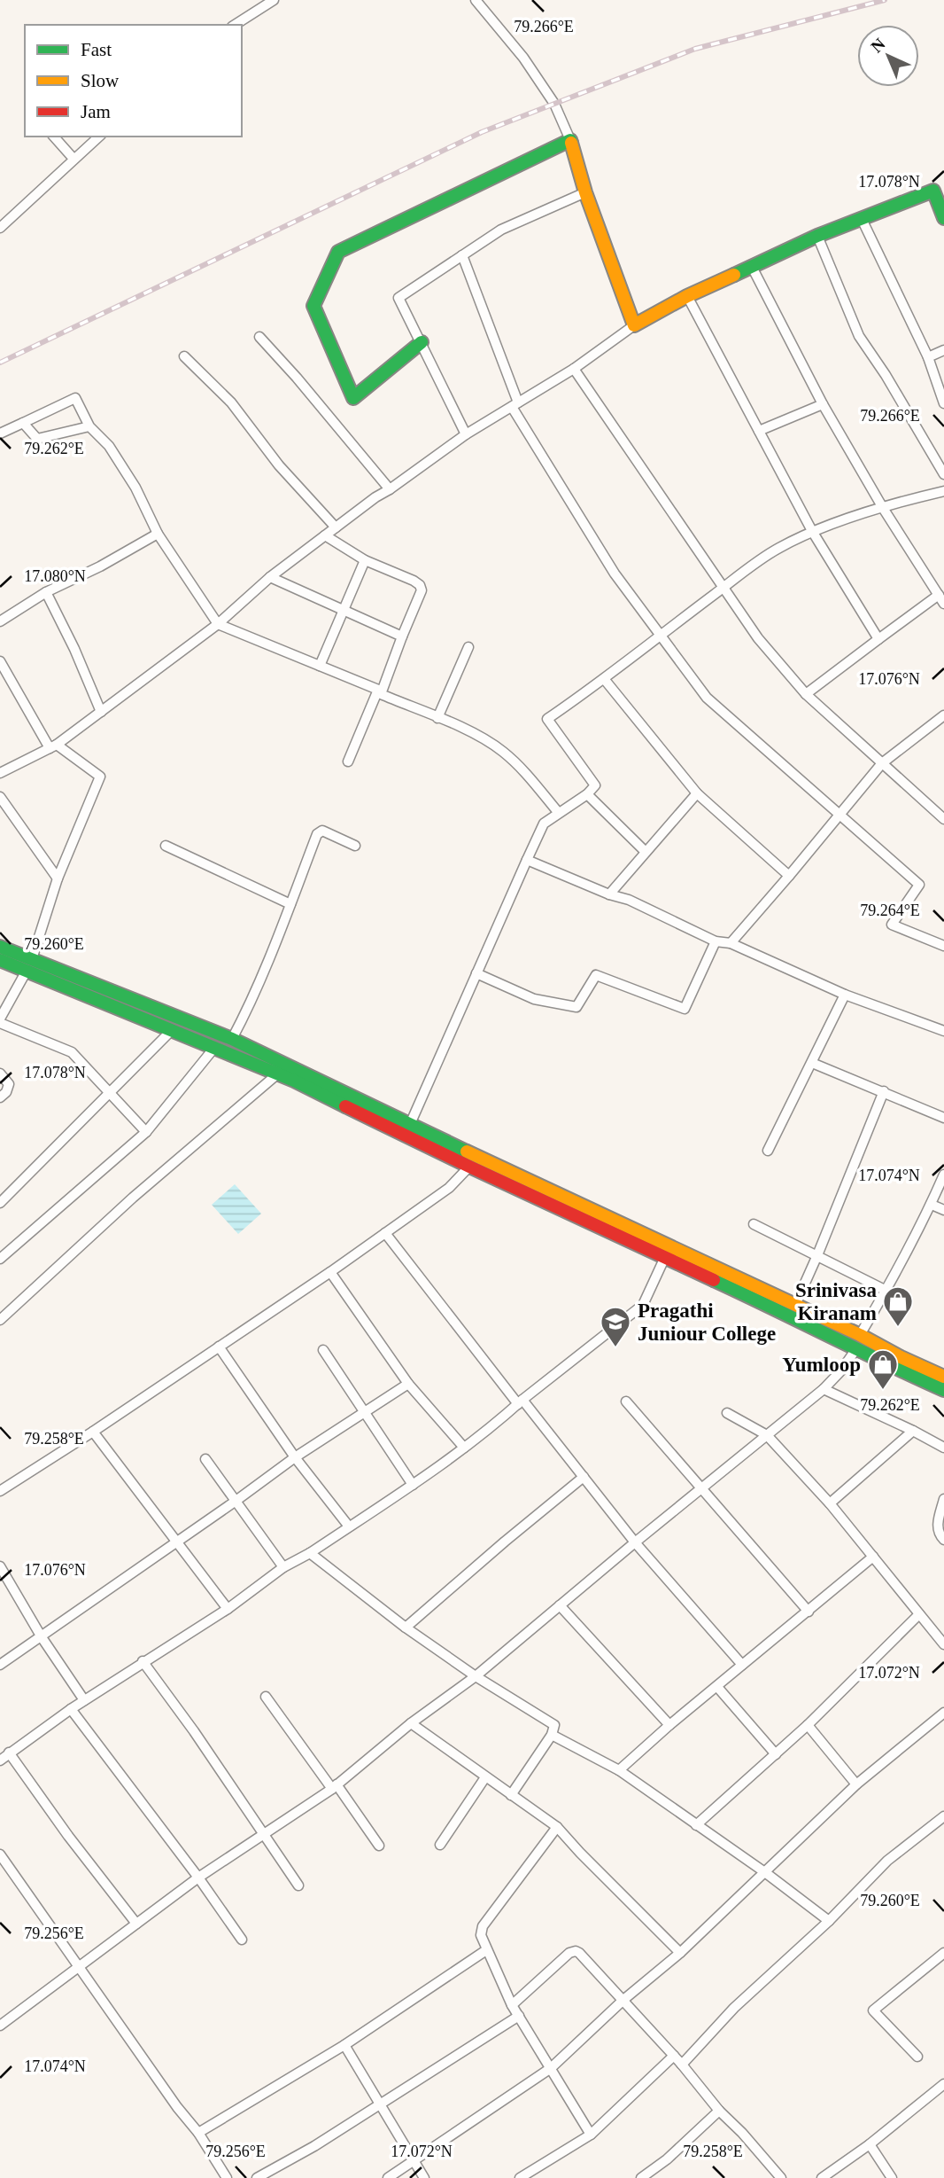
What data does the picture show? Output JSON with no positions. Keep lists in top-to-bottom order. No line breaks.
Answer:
{"places":{"shop":["Srinivasa Kiranam","Yumloop"],"school or university":["Pragathi Juniour College"]},"legend":["Fast","Slow","Jam"],"north":"top left","coordinates":["79.266°E","17.078°N","79.262°E","17.080°N","17.076°N","79.264°E","79.260°E","17.074°N","79.258°E","17.072°N","79.256°E"]}
